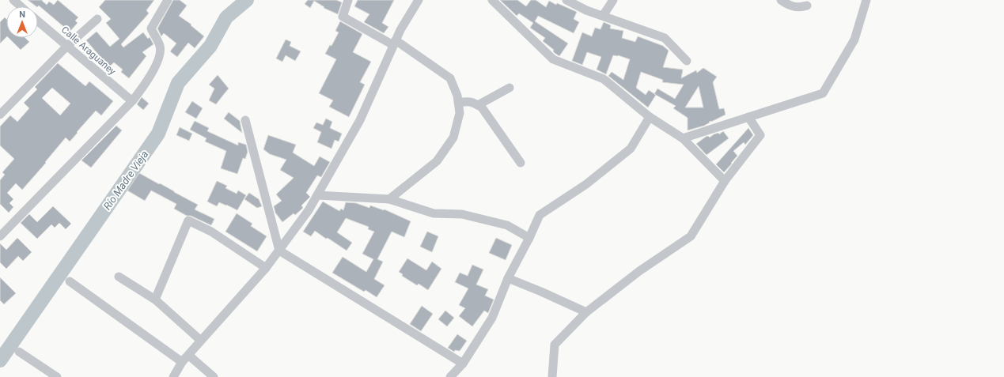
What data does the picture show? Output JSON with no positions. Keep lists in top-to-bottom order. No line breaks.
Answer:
{"streets":{"street":["Calle Araguaney"]},"water":["Río Madre Vieja"],"north":"top"}
